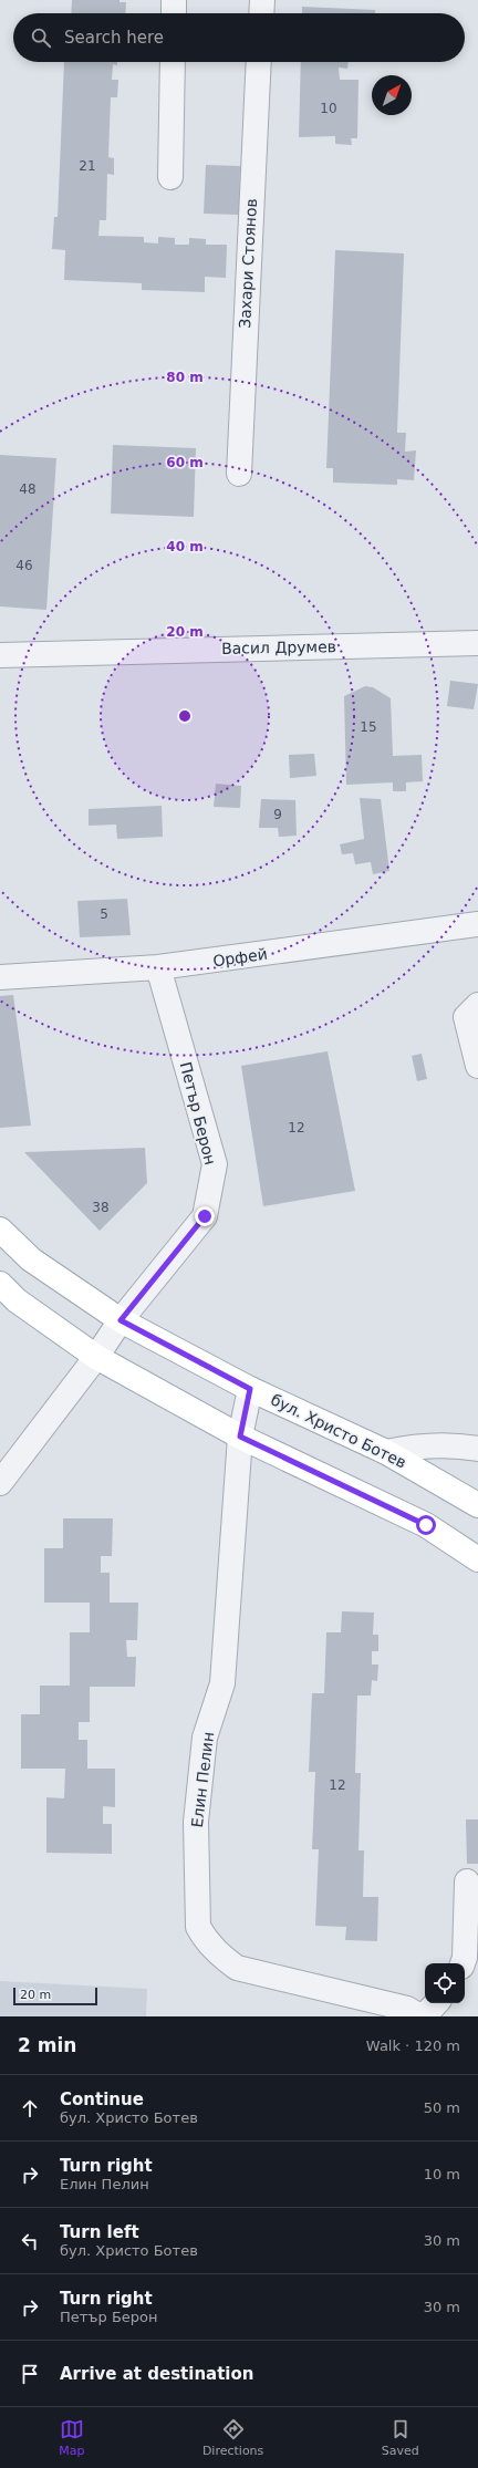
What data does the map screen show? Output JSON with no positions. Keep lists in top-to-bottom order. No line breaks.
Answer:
{"streets":{"main road":["бул. Христо Ботев"],"street":["Захари Стоянов","Васил Друмев","Орфей","Петър Берон","Елин Пелин"]},"crossings":[["Орфей","Петър Берон"],["Петър Берон","бул. Христо Ботев"],["бул. Христо Ботев","Елин Пелин"]],"house_numbers":["10","21","48","46","15","9","5","12","38","12"],"scale_bar":"20 m","north":"top right","page":{"search":"Search here","scale":"20 m","heading":["2 min","Walk · 120 m"],"list":[["Continue","бул. Христо Ботев","50 m"],["Turn right","Елин Пелин","10 m"],["Turn left","бул. Христо Ботев","30 m"],["Turn right","Петър Берон","30 m"],"Arrive at destination"],"nav":["Map","Directions","Saved"]},"rings":["80 m","60 m","40 m","20 m"]}
